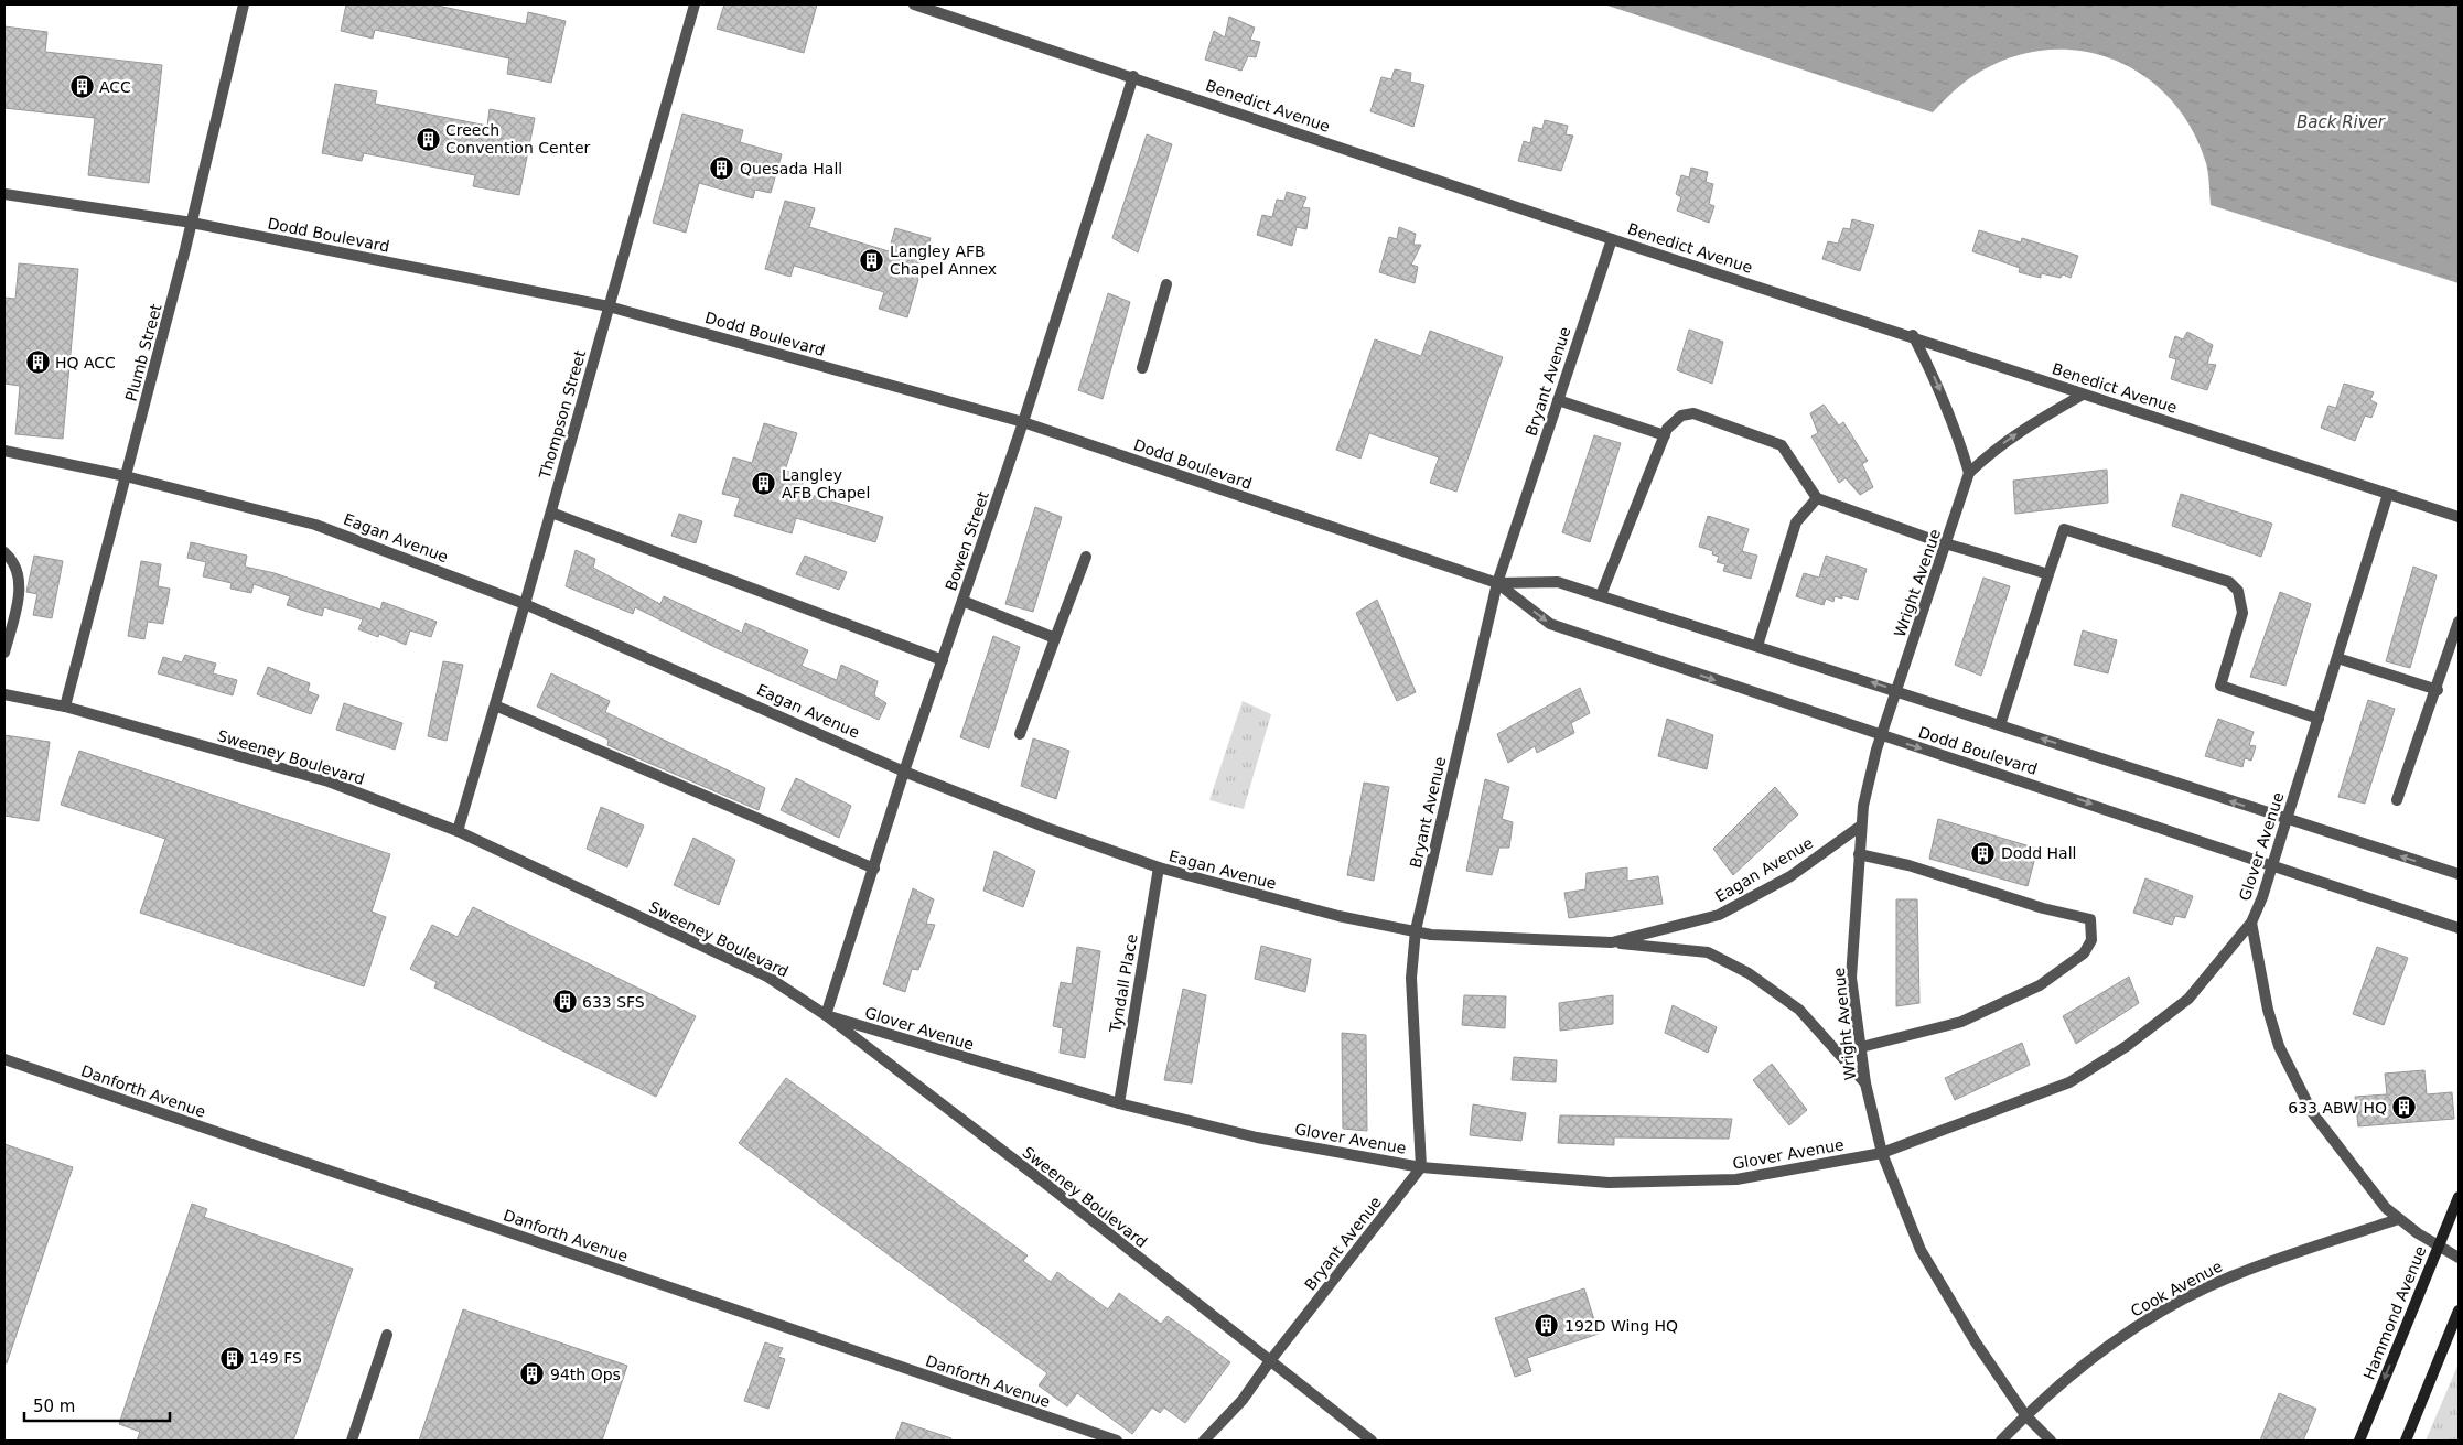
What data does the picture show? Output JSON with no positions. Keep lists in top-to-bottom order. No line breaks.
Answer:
{"streets":{"main road":["Hammond Avenue"],"street":["Benedict Avenue","Dodd Boulevard","Plumb Street","Bryant Avenue","Thompson Street","Eagan Avenue","Bowen Street","Wright Avenue","Sweeney Boulevard","Glover Avenue","Tyndall Place","Danforth Avenue","Cook Avenue"]},"crossings":[["Benedict Avenue","Bryant Avenue"],["Benedict Avenue","Bowen Street"],["Benedict Avenue","Wright Avenue"],["Benedict Avenue","Glover Avenue"],["Dodd Boulevard","Plumb Street"],["Dodd Boulevard","Bryant Avenue"],["Dodd Boulevard","Thompson Street"],["Dodd Boulevard","Bowen Street"],["Dodd Boulevard","Wright Avenue"],["Dodd Boulevard","Glover Avenue"],["Plumb Street","Eagan Avenue"],["Plumb Street","Sweeney Boulevard"],["Bryant Avenue","Eagan Avenue"],["Bryant Avenue","Sweeney Boulevard"],["Bryant Avenue","Glover Avenue"],["Thompson Street","Eagan Avenue"],["Thompson Street","Sweeney Boulevard"],["Eagan Avenue","Bowen Street"],["Eagan Avenue","Wright Avenue"],["Eagan Avenue","Tyndall Place"],["Bowen Street","Sweeney Boulevard"],["Bowen Street","Glover Avenue"],["Wright Avenue","Glover Avenue"],["Wright Avenue","Cook Avenue"],["Sweeney Boulevard","Glover Avenue"],["Glover Avenue","Tyndall Place"]],"water":["Back River"],"places":{"building":["ACC","Creech Convention Center","Quesada Hall","Langley AFB Chapel Annex","HQ ACC","Langley AFB Chapel","Dodd Hall","633 SFS","633 ABW HQ","192D Wing HQ","149 FS","94th Ops"]},"scale_bar":"50 m"}
